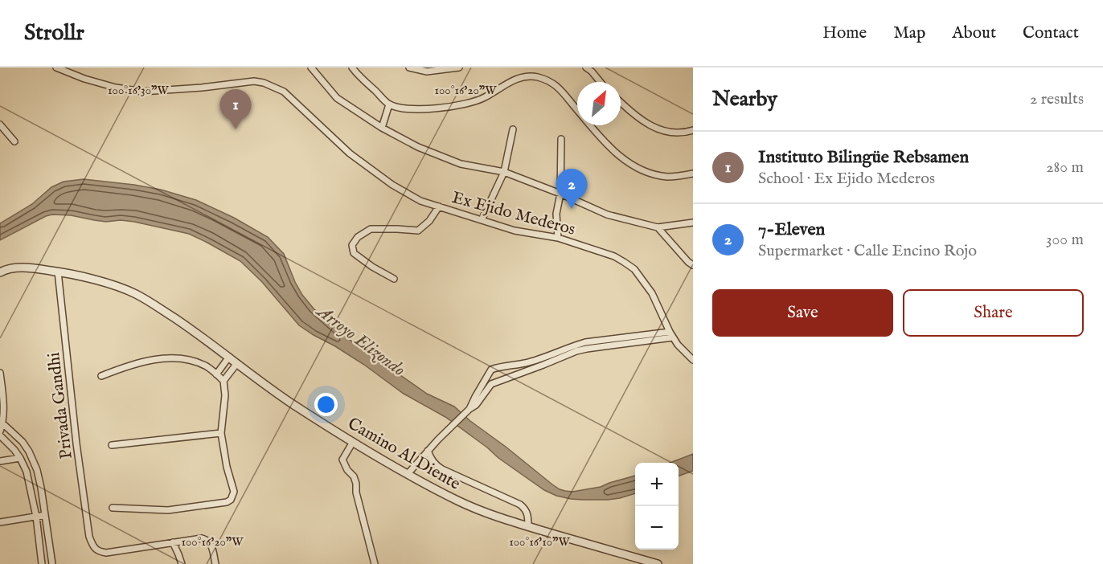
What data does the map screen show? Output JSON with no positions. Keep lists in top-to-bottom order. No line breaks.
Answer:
{"streets":{"street":["Ex Ejido Mederos","Privada Gandhi","Camino Al Diente"]},"crossings":[["Privada Gandhi","Camino Al Diente"]],"water":["Arroyo Elizondo"],"north":"top right","page":{"header":"Strollr","nav":["Home","Map","About","Contact"],"heading":["Nearby","2 results"],"pins":["1","2"],"list":[{"mark":"1","name":"Instituto Bilingüe Rebsamen","note":"School · Ex Ejido Mederos","value":"280 m"},{"mark":"2","name":"7-Eleven","note":"Supermarket · Calle Encino Rojo","value":"300 m"}],"buttons":["Save","Share"],"map_buttons":["+","−"]},"coordinates":["100°16'30\"W","100°16'20\"W","100°16'10\"W"]}
